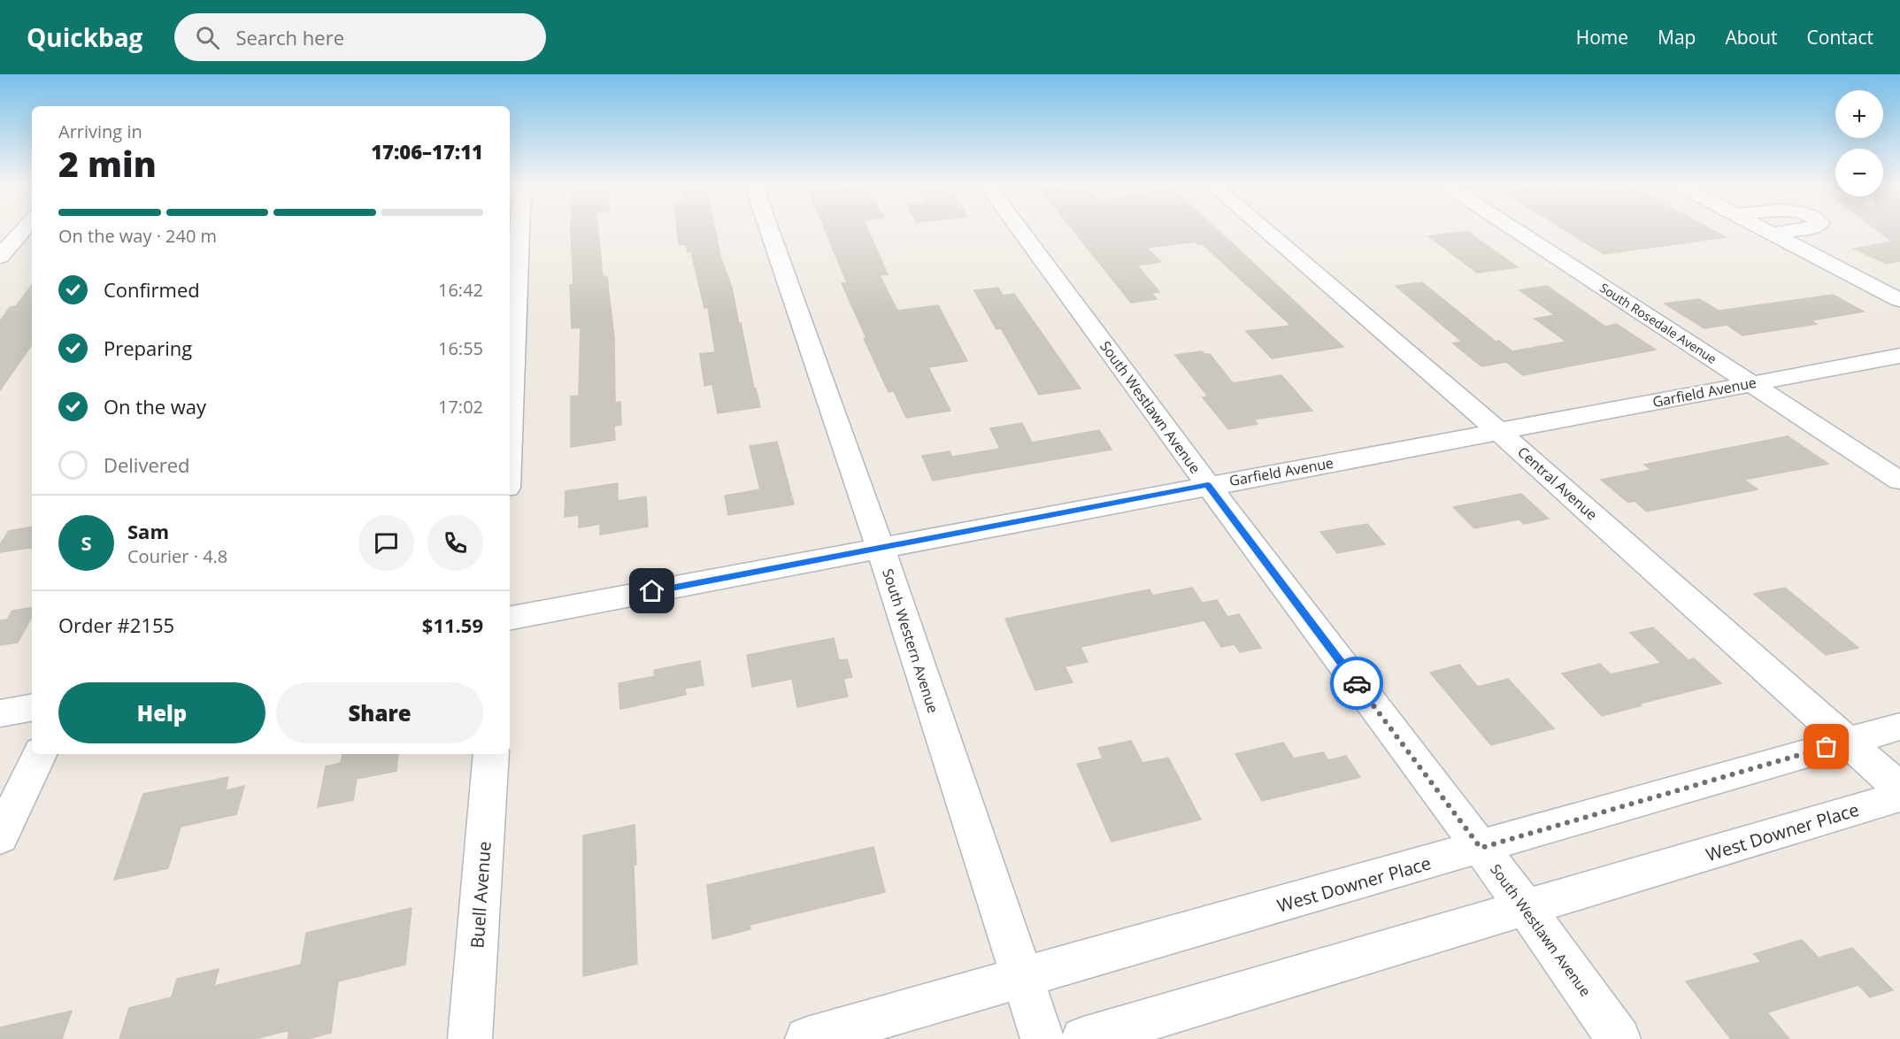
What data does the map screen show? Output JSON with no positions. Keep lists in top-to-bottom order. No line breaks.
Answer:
{"streets":{"street":["South Rosedale Avenue","Garfield Avenue","South Westlawn Avenue","Central Avenue","South Western Avenue","West Downer Place","Buell Avenue"]},"crossings":[["South Rosedale Avenue","Garfield Avenue"],["Garfield Avenue","South Westlawn Avenue"],["Garfield Avenue","Central Avenue"],["Garfield Avenue","South Western Avenue"],["South Westlawn Avenue","West Downer Place"],["Central Avenue","West Downer Place"],["South Western Avenue","West Downer Place"]],"page":{"header":"Quickbag","search":"Search here","nav":["Home","Map","About","Contact"],"map_buttons":["+","−"],"heading":["2 min","Arriving in","17:06–17:11"],"panel":["Sam","Courier · 4.8","Order #2155","$11.59"],"bar":"On the way · 240 m","list":[["Confirmed","16:42"],["Preparing","16:55"],["On the way","17:02"],"Delivered"],"round":"S","buttons":["Help","Share"]}}
